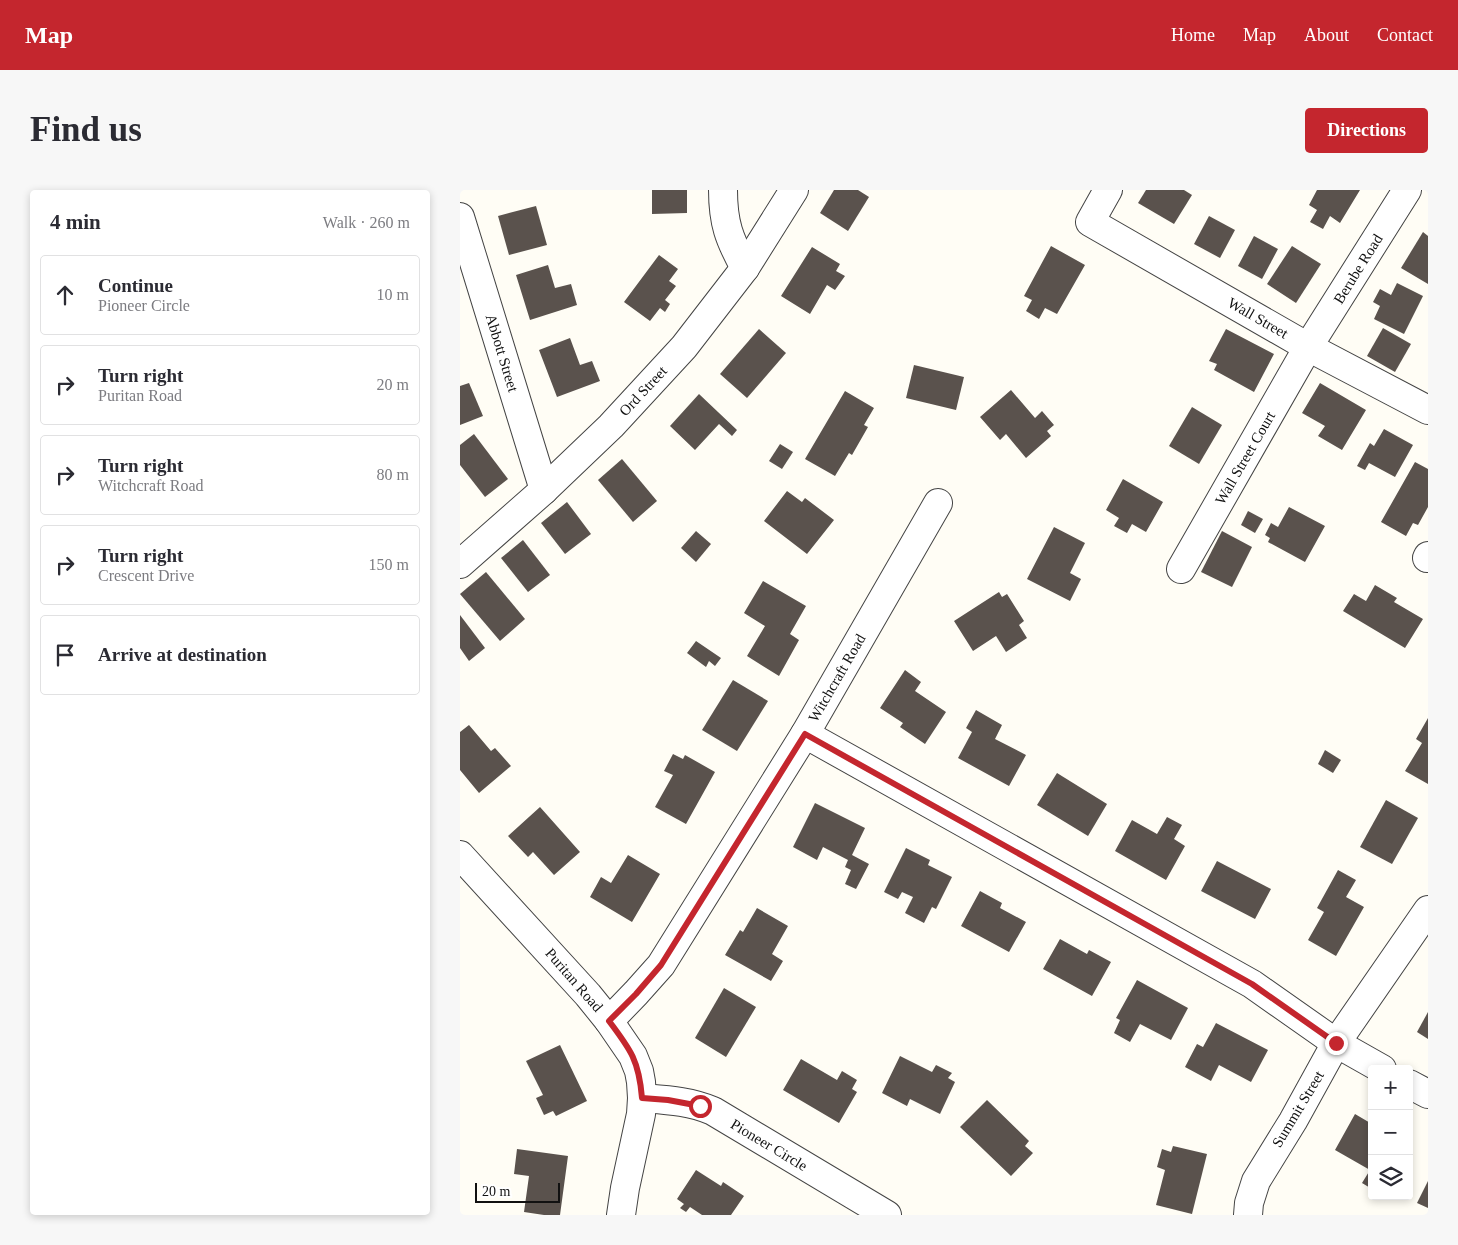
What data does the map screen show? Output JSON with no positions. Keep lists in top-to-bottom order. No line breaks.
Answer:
{"streets":{"street":["Berube Road","Wall Street","Abbott Street","Ord Street","Wall Street Court","Witchcraft Road","Puritan Road","Summit Street","Pioneer Circle"]},"crossings":[["Berube Road","Wall Street"],["Berube Road","Wall Street Court"],["Wall Street","Wall Street Court"],["Abbott Street","Ord Street"],["Witchcraft Road","Puritan Road"],["Puritan Road","Pioneer Circle"]],"scale_bar":"20 m","page":{"header":"Map","nav":["Home","Map","About","Contact"],"buttons":"Directions","title":"Find us","heading":["4 min","Walk · 260 m"],"list":[["Continue","Pioneer Circle","10 m"],["Turn right","Puritan Road","20 m"],["Turn right","Witchcraft Road","80 m"],["Turn right","Crescent Drive","150 m"],"Arrive at destination"],"map_buttons":["+","−"],"scale":"20 m"}}
